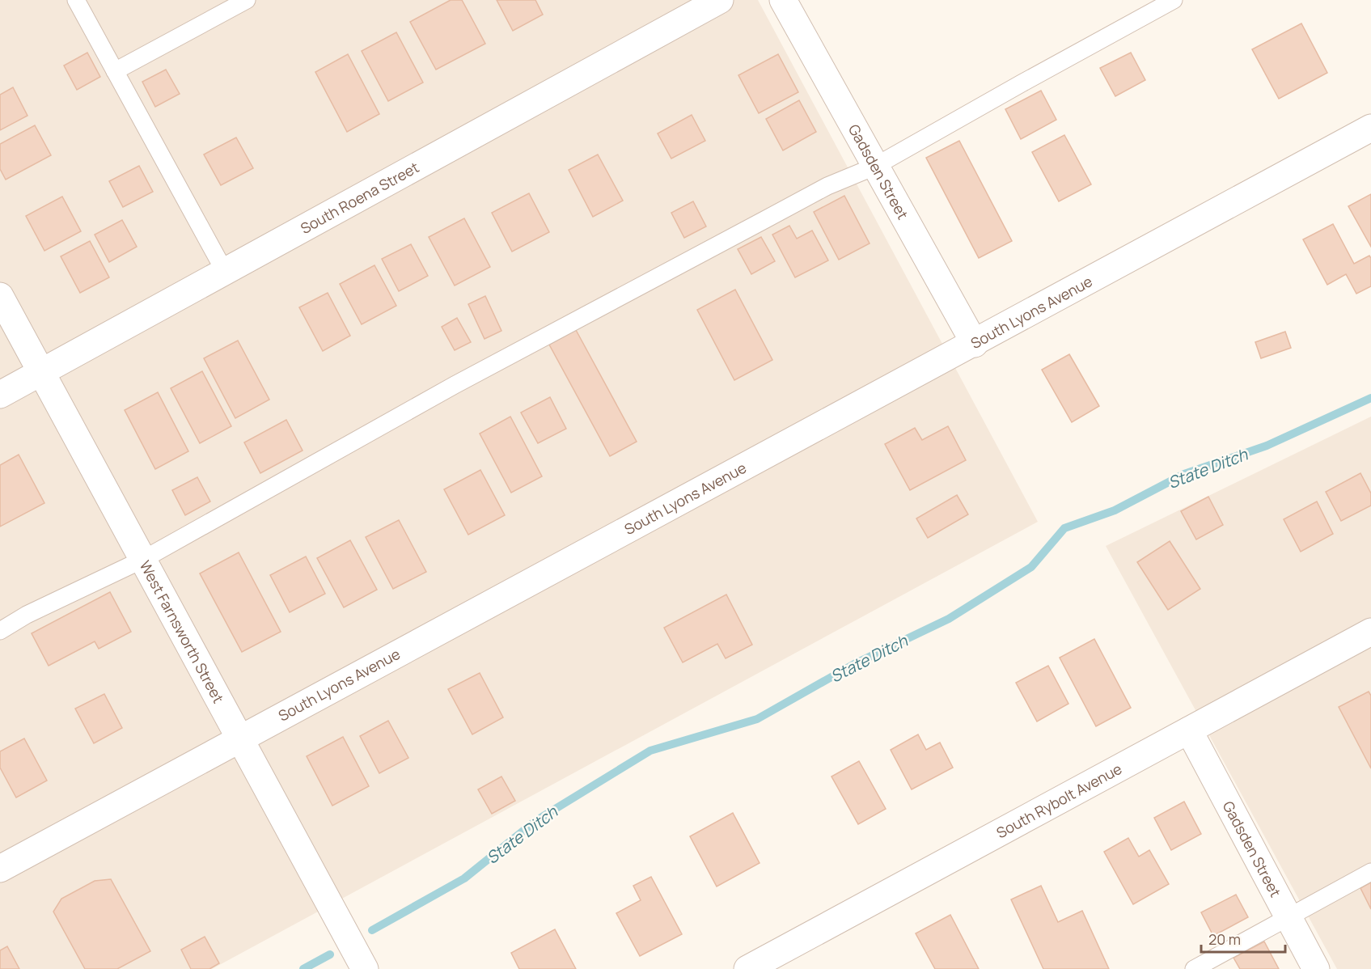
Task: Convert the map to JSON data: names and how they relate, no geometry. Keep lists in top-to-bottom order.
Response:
{
  "streets": {
    "street": [
      "Gadsden Street",
      "South Roena Street",
      "South Lyons Avenue",
      "West Farnsworth Street",
      "South Rybolt Avenue"
    ]
  },
  "crossings": [
    ["Gadsden Street", "South Lyons Avenue"],
    ["Gadsden Street", "South Rybolt Avenue"],
    ["South Roena Street", "West Farnsworth Street"],
    ["South Lyons Avenue", "West Farnsworth Street"]
  ],
  "water": ["State Ditch"],
  "scale_bar": "20 m"
}
